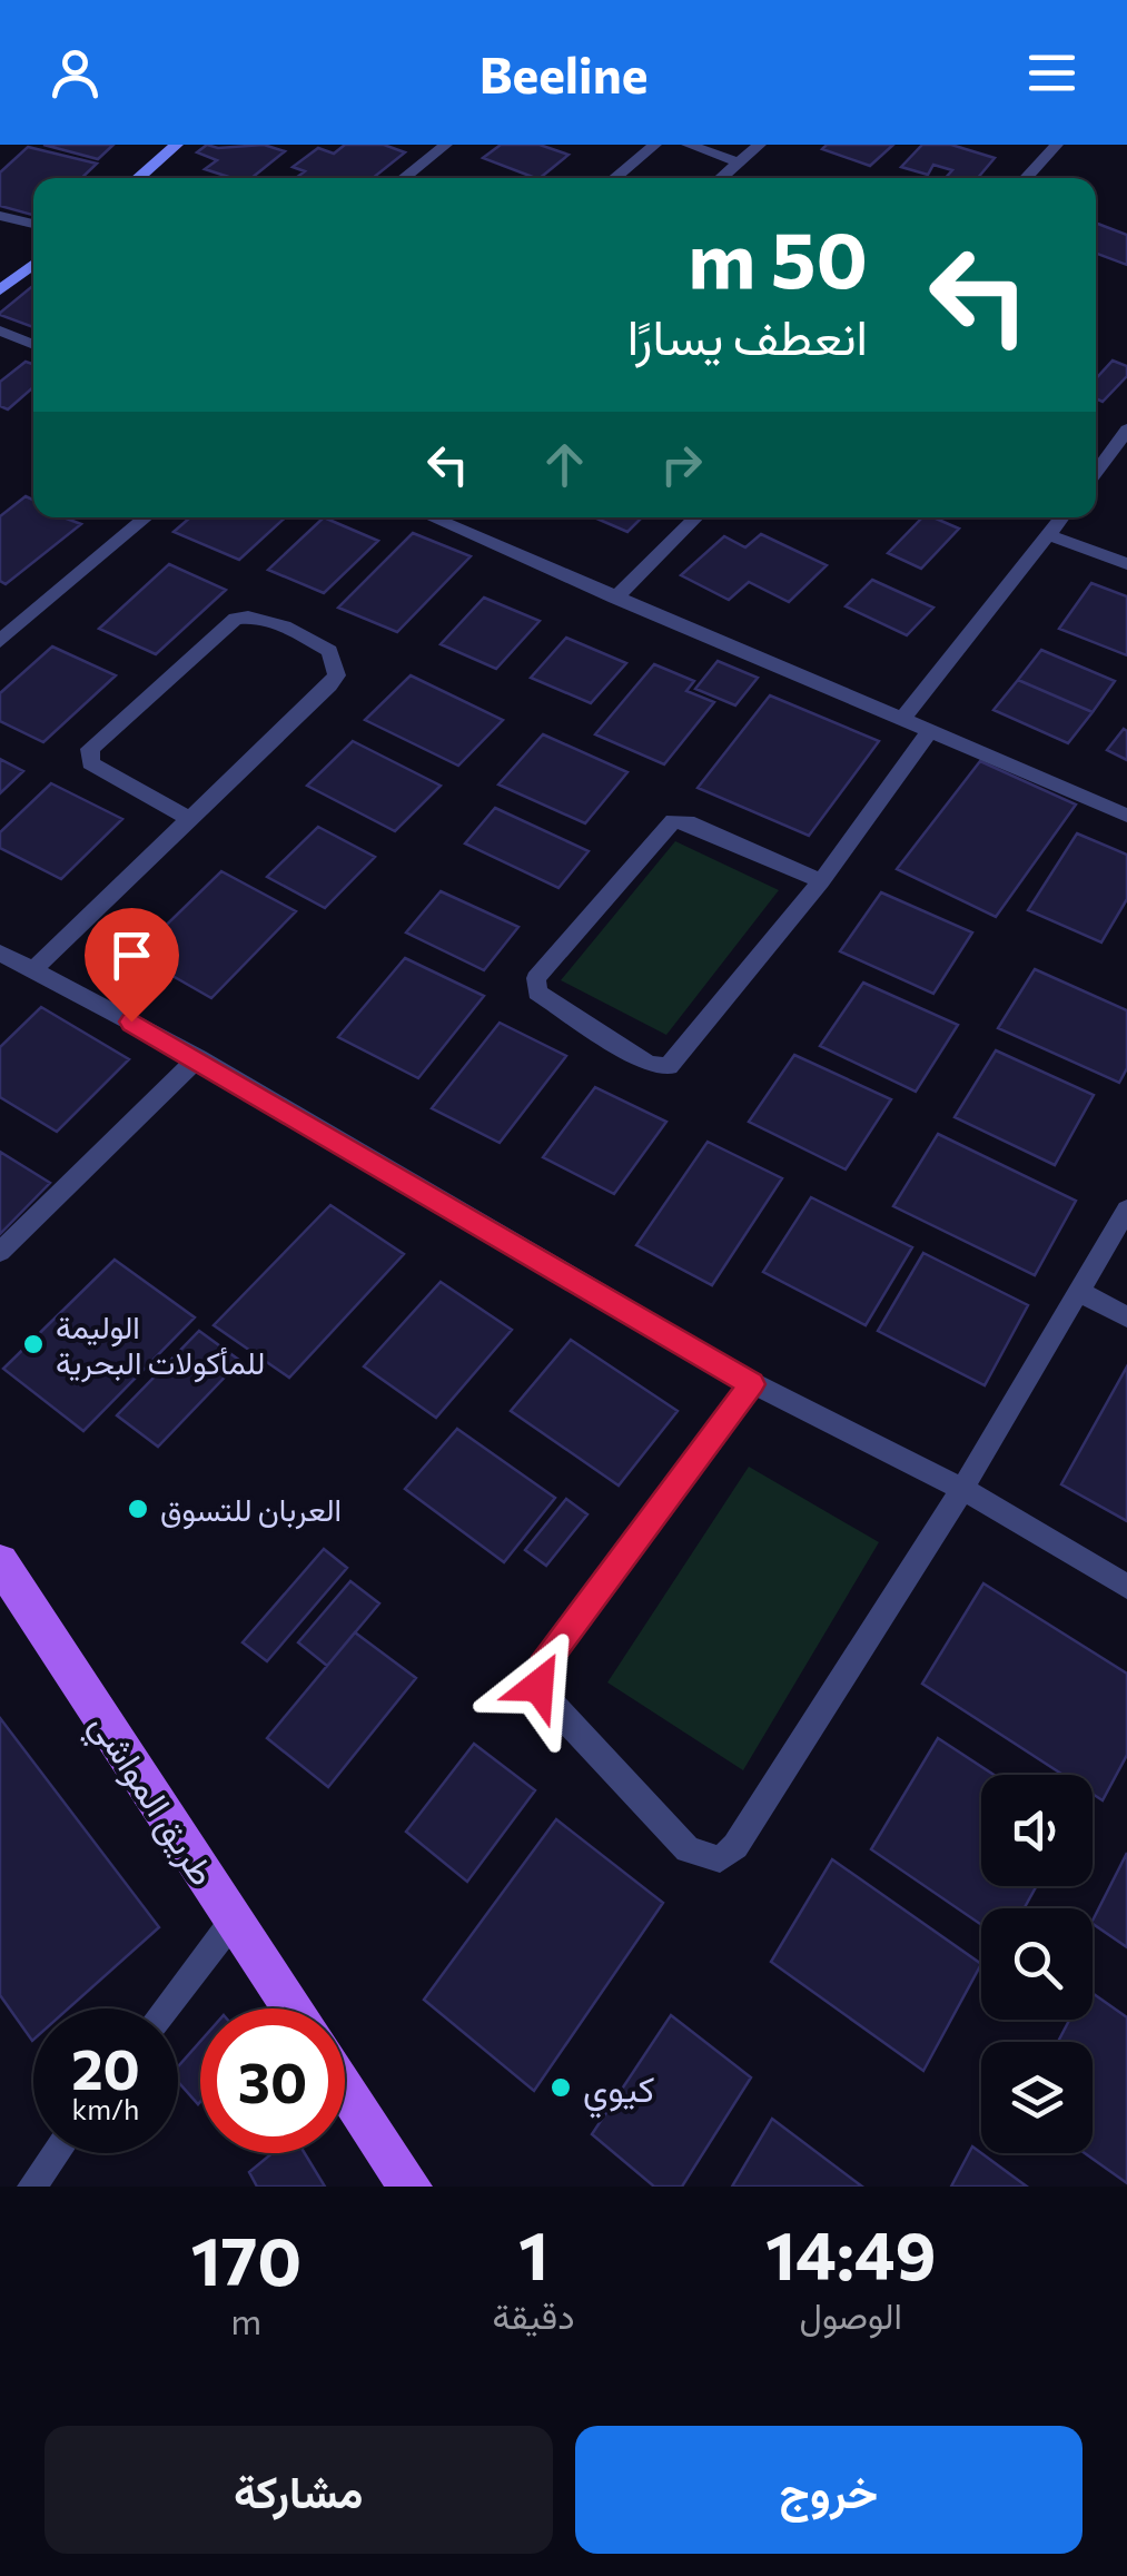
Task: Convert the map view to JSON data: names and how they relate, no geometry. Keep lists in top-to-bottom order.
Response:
{
  "streets": {
    "main road": ["طريق المواشي"]
  },
  "places": ["الوليمة للمأكولات البحرية", "العربان للتسوق", "كيوي"],
  "page": {
    "header": "Beeline",
    "turn": ["50 m", "انعطف يسارًا"],
    "speed": "20 km/h",
    "limit": "30",
    "eta": [
      "14:49",
      "الوصول",
      "1",
      "دقيقة",
      "170",
      "m"
    ],
    "buttons": ["خروج", "مشاركة"]
  }
}
